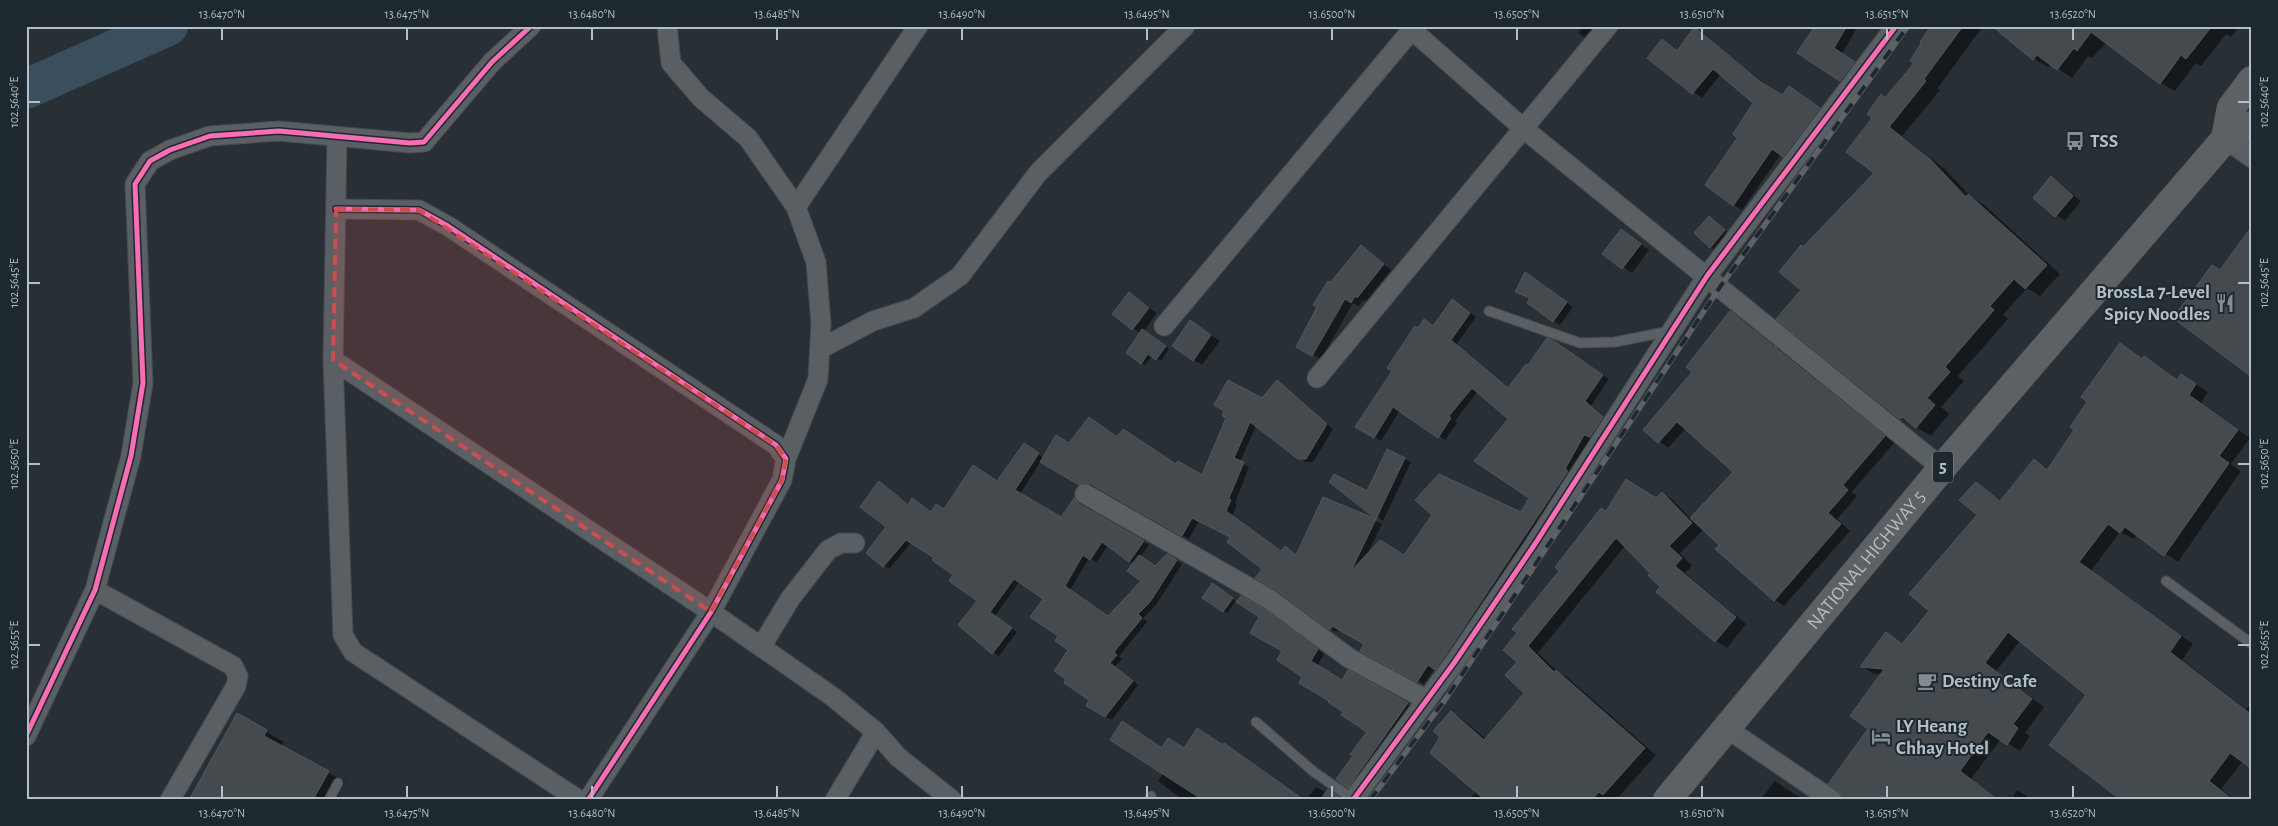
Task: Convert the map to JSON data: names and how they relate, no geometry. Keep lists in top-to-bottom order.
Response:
{
  "streets": {
    "highway": ["5", "NATIONAL HIGHWAY 5"]
  },
  "places": {
    "bus stop": ["TSS"],
    "restaurant": ["BrossLa 7-Level Spicy Noodles"],
    "cafe": ["Destiny Cafe"],
    "hotel": ["LY Heang Chhay Hotel"]
  },
  "coordinates": [
    "13.6470°N",
    "13.6475°N",
    "13.6480°N",
    "13.6485°N",
    "13.6490°N",
    "13.6495°N",
    "13.6500°N",
    "13.6505°N",
    "13.6510°N",
    "13.6515°N",
    "13.6520°N",
    "102.5640°E",
    "102.5645°E",
    "102.5650°E",
    "102.5655°E"
  ]
}
